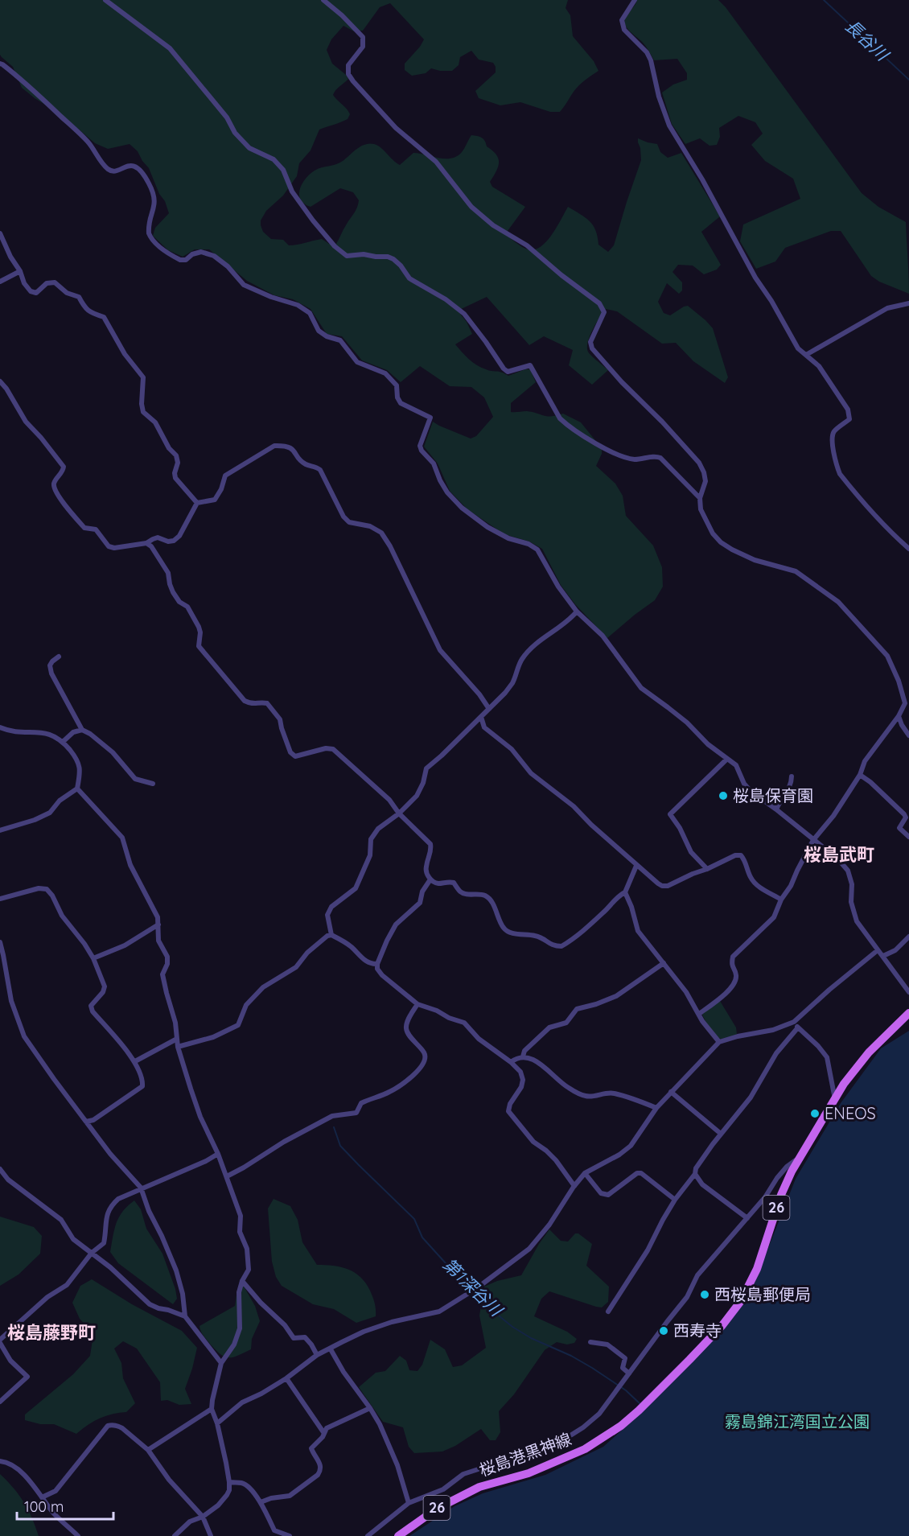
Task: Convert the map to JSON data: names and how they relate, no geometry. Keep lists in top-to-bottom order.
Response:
{
  "streets": {
    "main road": ["26", "桜島港黒神線"]
  },
  "districts": ["桜島武町", "桜島藤野町"],
  "water": ["長谷川", "第1深谷川"],
  "parks": ["霧島錦江湾国立公園"],
  "places": [
    "桜島保育園",
    "ENEOS",
    "西桜島郵便局",
    "西寿寺"
  ],
  "scale_bar": "100 m"
}
